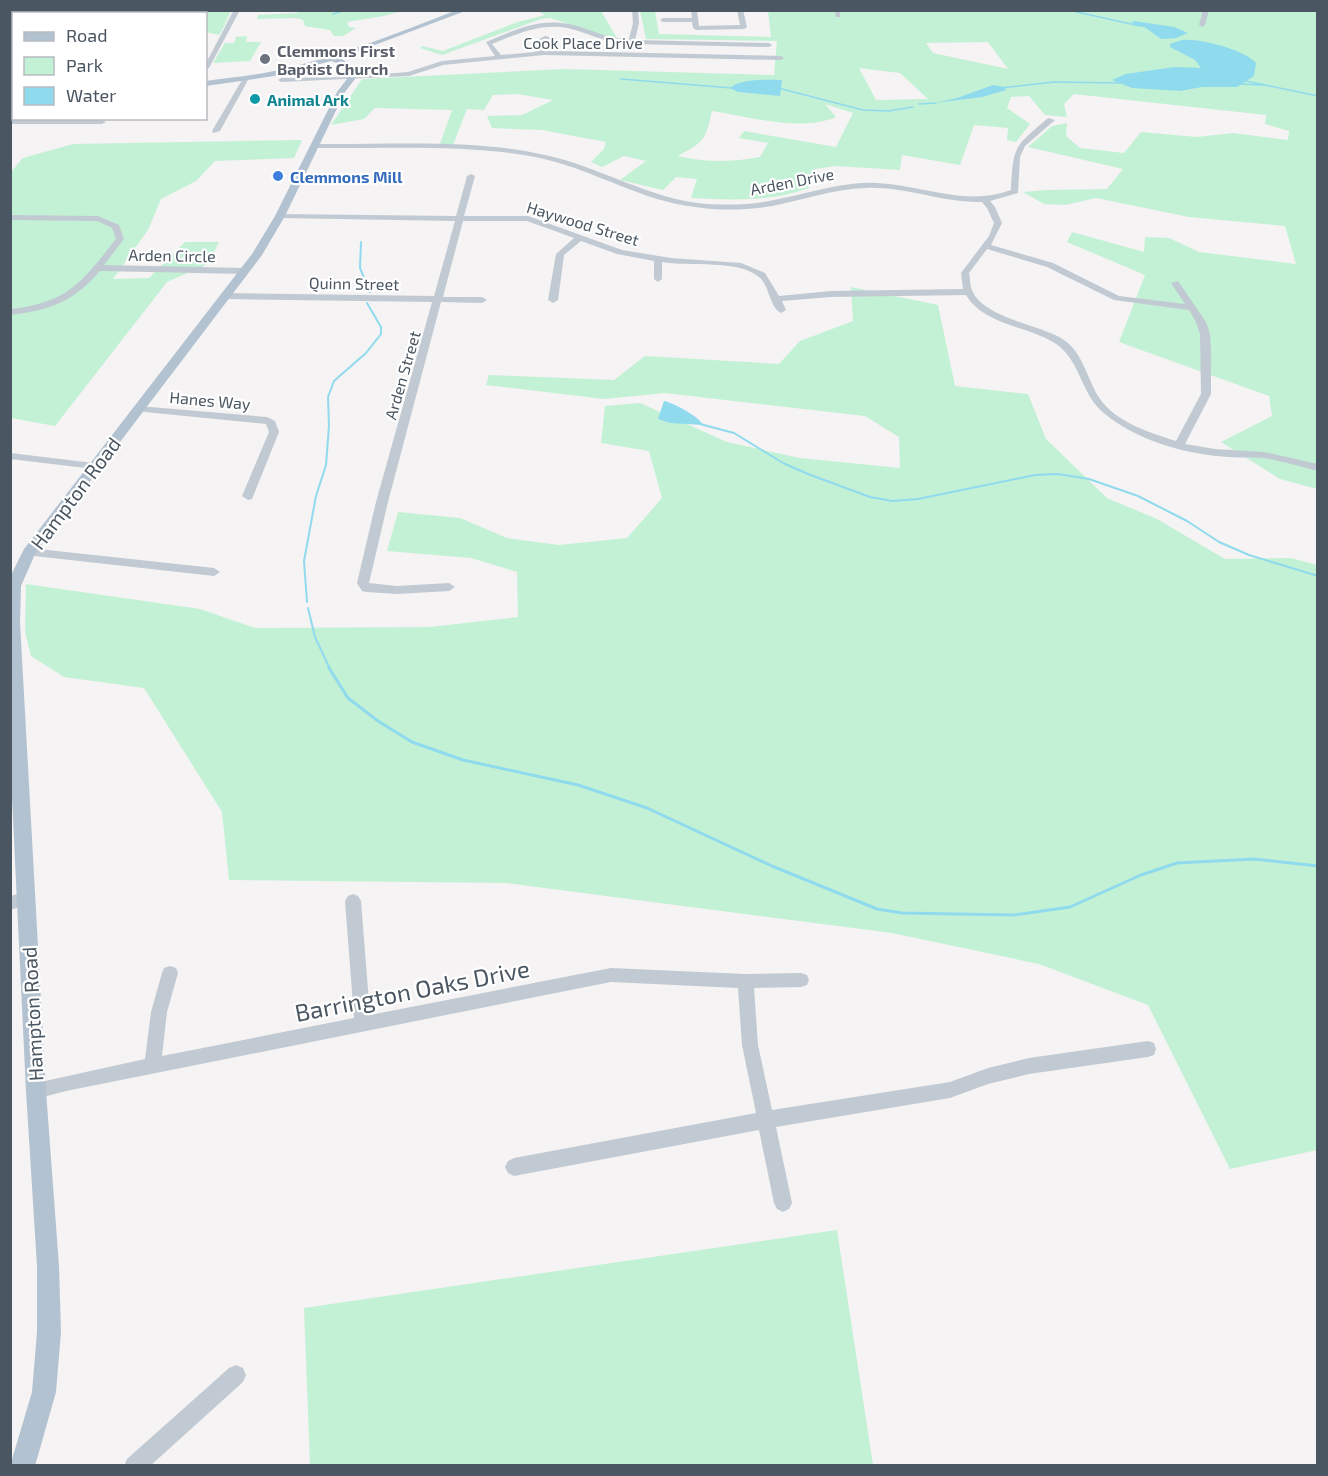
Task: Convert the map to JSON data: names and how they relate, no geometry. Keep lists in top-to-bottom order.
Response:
{
  "streets": {
    "main road": ["Hampton Road"],
    "street": [
      "Cook Place Drive",
      "Arden Drive",
      "Haywood Street",
      "Arden Circle",
      "Quinn Street",
      "Arden Street",
      "Hanes Way",
      "Barrington Oaks Drive"
    ]
  },
  "crossings": [
    ["Cook Place Drive", "Hampton Road"],
    ["Arden Drive", "Hampton Road"],
    ["Haywood Street", "Arden Street"],
    ["Haywood Street", "Hampton Road"],
    ["Arden Circle", "Hampton Road"],
    ["Quinn Street", "Arden Street"],
    ["Quinn Street", "Hampton Road"],
    ["Hanes Way", "Hampton Road"],
    ["Hampton Road", "Barrington Oaks Drive"]
  ],
  "places": ["Clemmons First Baptist Church", "Animal Ark", "Clemmons Mill"],
  "legend": ["Road", "Park", "Water"]
}
